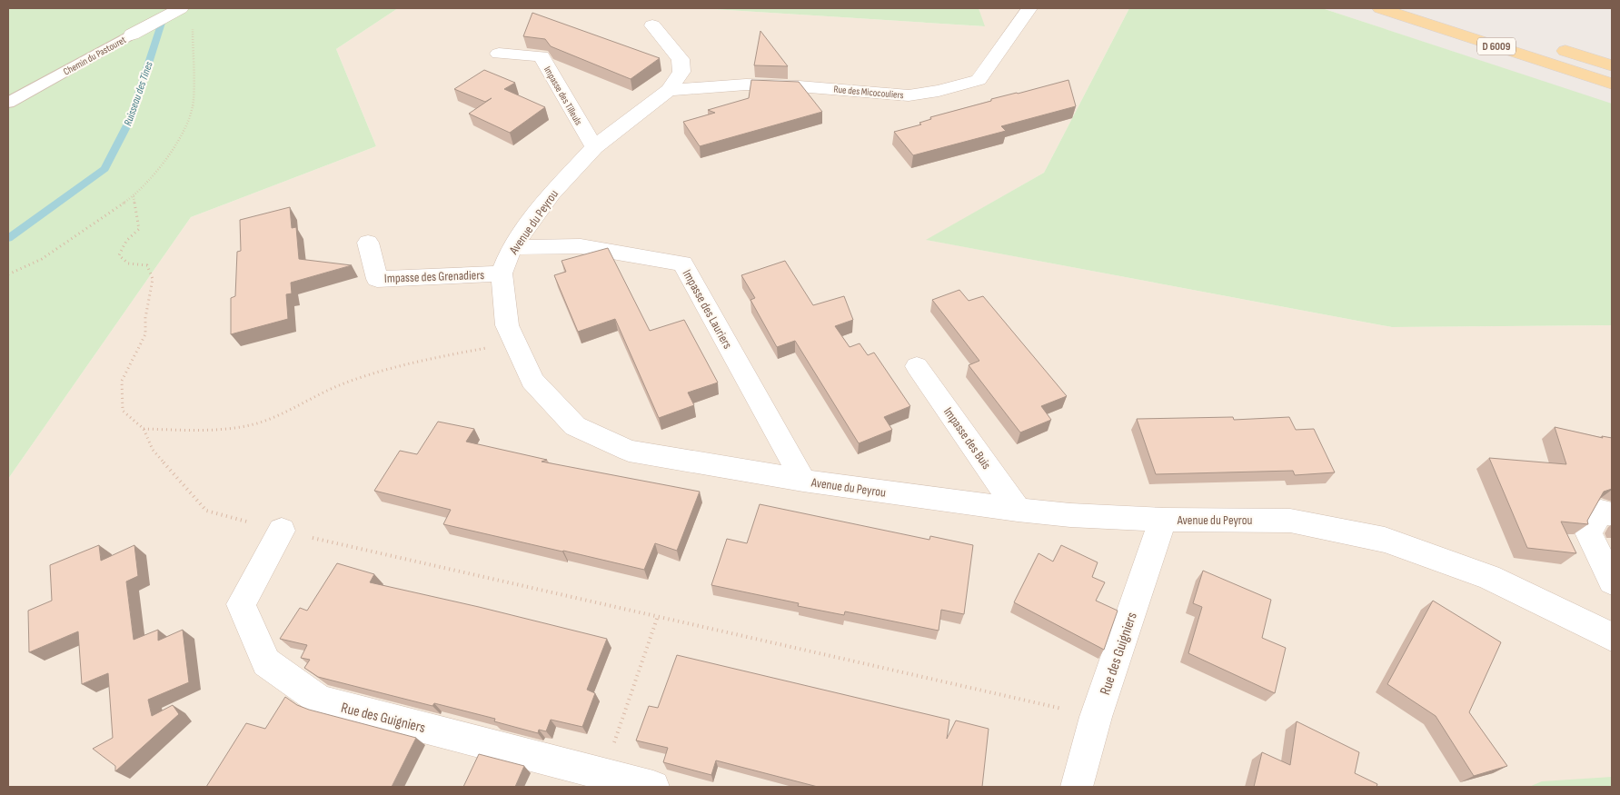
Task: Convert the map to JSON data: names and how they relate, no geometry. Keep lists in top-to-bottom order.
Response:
{
  "streets": {
    "main road": ["D 6009"],
    "street": [
      "Chemin du Pastouret",
      "Rue des Micocouliers",
      "Impasse des Tilleuls",
      "Avenue du Peyrou",
      "Impasse des Grenadiers",
      "Impasse des Lauriers",
      "Impasse des Buis",
      "Rue des Guigniers"
    ]
  },
  "crossings": [
    ["Rue des Micocouliers", "Avenue du Peyrou"],
    ["Impasse des Tilleuls", "Avenue du Peyrou"],
    ["Avenue du Peyrou", "Impasse des Grenadiers"],
    ["Avenue du Peyrou", "Impasse des Lauriers"],
    ["Avenue du Peyrou", "Impasse des Buis"],
    ["Avenue du Peyrou", "Rue des Guigniers"]
  ],
  "water": ["Ruisseau des Tines"]
}
